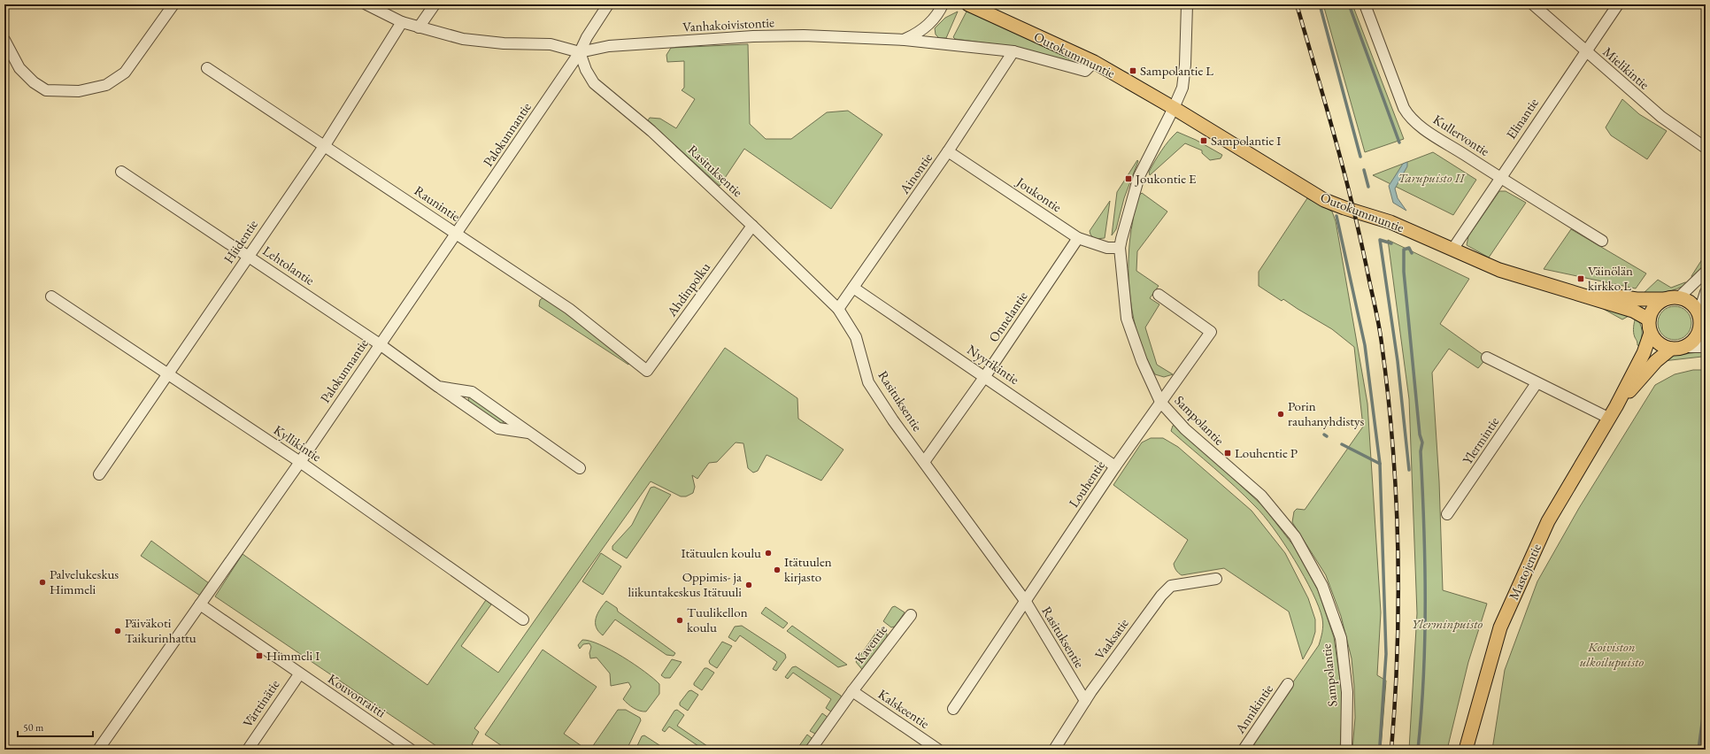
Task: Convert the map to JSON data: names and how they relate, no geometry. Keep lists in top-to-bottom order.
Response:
{
  "streets": {
    "main road": ["Outokummuntie", "Mastojentie"],
    "street": [
      "Vanhakoivistontie",
      "Mielikintie",
      "Elinantie",
      "Palokunnantie",
      "Kullervontie",
      "Rasituksentie",
      "Ainontie",
      "Joukontie",
      "Raunintie",
      "Hiidentie",
      "Lehtolantie",
      "Ahdinpolku",
      "Onnelantie",
      "Nyyrikintie",
      "Sampolantie",
      "Ylermintie",
      "Kyllikintie",
      "Louhentie",
      "Vaaksatie",
      "Kaventie",
      "Kouvonraitti",
      "Värttinätie",
      "Kalskeentie",
      "Annikintie"
    ]
  },
  "crossings": [
    ["Vanhakoivistontie", "Outokummuntie"],
    ["Vanhakoivistontie", "Palokunnantie"],
    ["Vanhakoivistontie", "Rasituksentie"],
    ["Vanhakoivistontie", "Ainontie"],
    ["Vanhakoivistontie", "Hiidentie"],
    ["Outokummuntie", "Elinantie"],
    ["Outokummuntie", "Sampolantie"],
    ["Outokummuntie", "Mastojentie"],
    ["Mielikintie", "Elinantie"],
    ["Elinantie", "Kullervontie"],
    ["Palokunnantie", "Rasituksentie"],
    ["Palokunnantie", "Raunintie"],
    ["Palokunnantie", "Lehtolantie"],
    ["Palokunnantie", "Kyllikintie"],
    ["Palokunnantie", "Kouvonraitti"],
    ["Rasituksentie", "Ainontie"],
    ["Rasituksentie", "Ahdinpolku"],
    ["Rasituksentie", "Onnelantie"],
    ["Rasituksentie", "Louhentie"],
    ["Rasituksentie", "Vaaksatie"],
    ["Ainontie", "Joukontie"],
    ["Ainontie", "Nyyrikintie"],
    ["Joukontie", "Onnelantie"],
    ["Joukontie", "Sampolantie"],
    ["Raunintie", "Hiidentie"],
    ["Raunintie", "Ahdinpolku"],
    ["Hiidentie", "Lehtolantie"],
    ["Hiidentie", "Kyllikintie"],
    ["Onnelantie", "Nyyrikintie"],
    ["Nyyrikintie", "Louhentie"],
    ["Sampolantie", "Louhentie"],
    ["Kaventie", "Kalskeentie"],
    ["Kouvonraitti", "Värttinätie"]
  ],
  "parks": ["Tarupuisto II", "Ylerminpuisto", "Koiviston ulkoilupuisto"],
  "places": {
    "transit": [
      "Sampolantie L",
      "Sampolantie I",
      "Joukontie E",
      "Väinölän kirkko L",
      "Louhentie P",
      "Himmeli I"
    ],
    "other": [
      "Porin rauhanyhdistys",
      "Itätuulen koulu",
      "Itätuulen kirjasto",
      "Palvelukeskus Himmeli",
      "Oppimis- ja liikuntakeskus Itätuuli",
      "Tuulikellon koulu",
      "Päiväkoti Taikurinhattu"
    ]
  },
  "scale_bar": "50 m"
}
